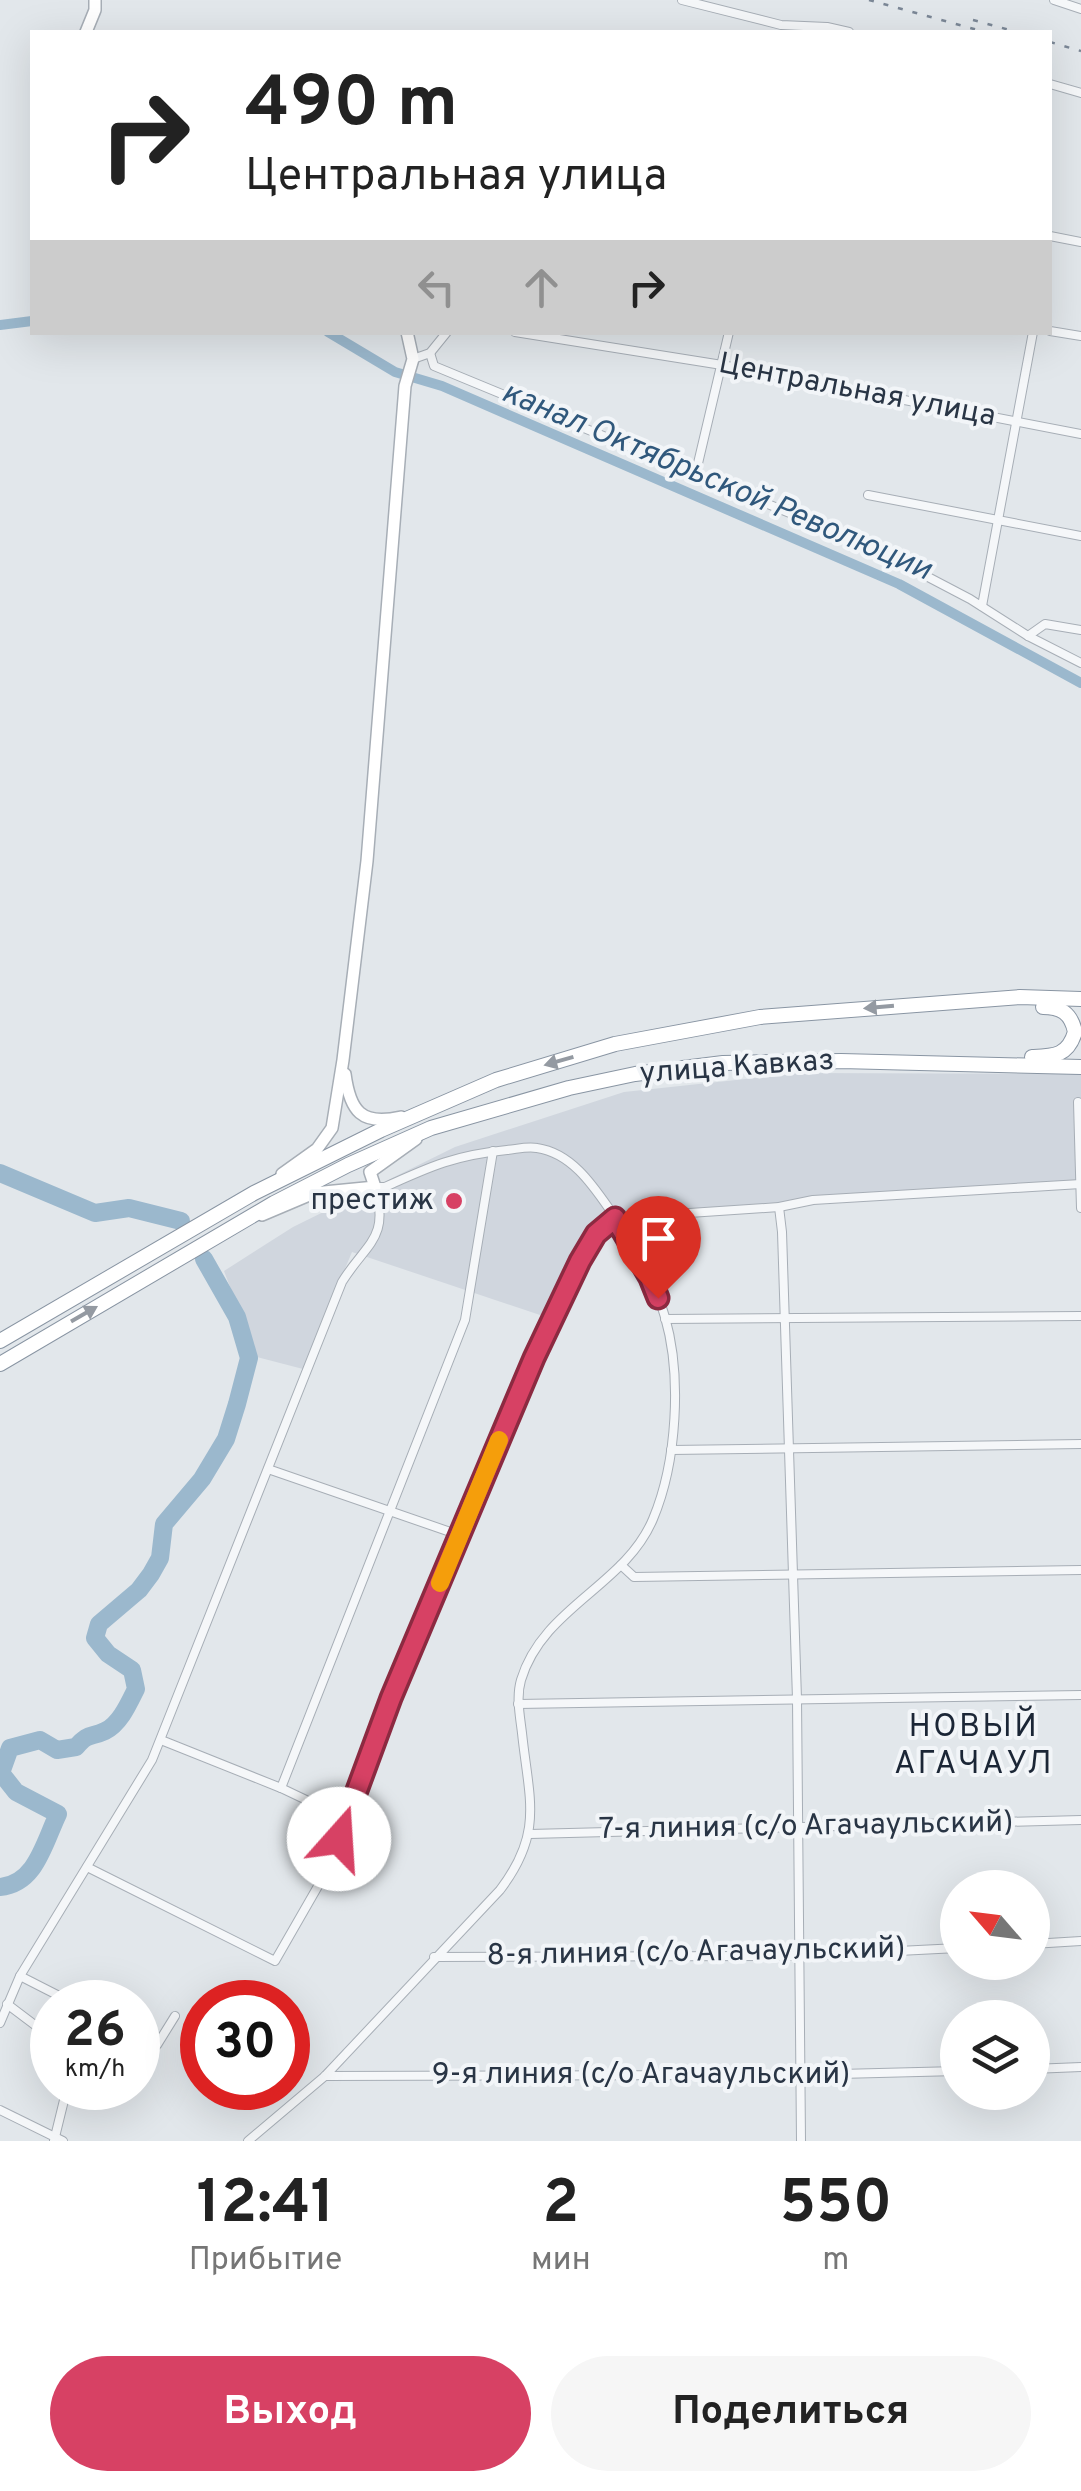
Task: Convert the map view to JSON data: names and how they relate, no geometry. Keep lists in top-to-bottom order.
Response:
{
  "streets": {
    "highway": ["улица Кавказ"],
    "street": [
      "Центральная улица",
      "7-я линия (с/о Агачаульский)",
      "8-я линия (с/о Агачаульский)",
      "9-я линия (с/о Агачаульский)"
    ]
  },
  "districts": ["НОВЫЙ АГАЧАУЛ"],
  "water": ["канал Октябрьской Революции"],
  "places": ["престиж"],
  "north": "top left",
  "page": {
    "turn": ["490 m", "Центральная улица"],
    "speed": "26 km/h",
    "limit": "30",
    "eta": [
      "12:41",
      "Прибытие",
      "2",
      "мин",
      "550",
      "m"
    ],
    "buttons": ["Выход", "Поделиться"]
  }
}
